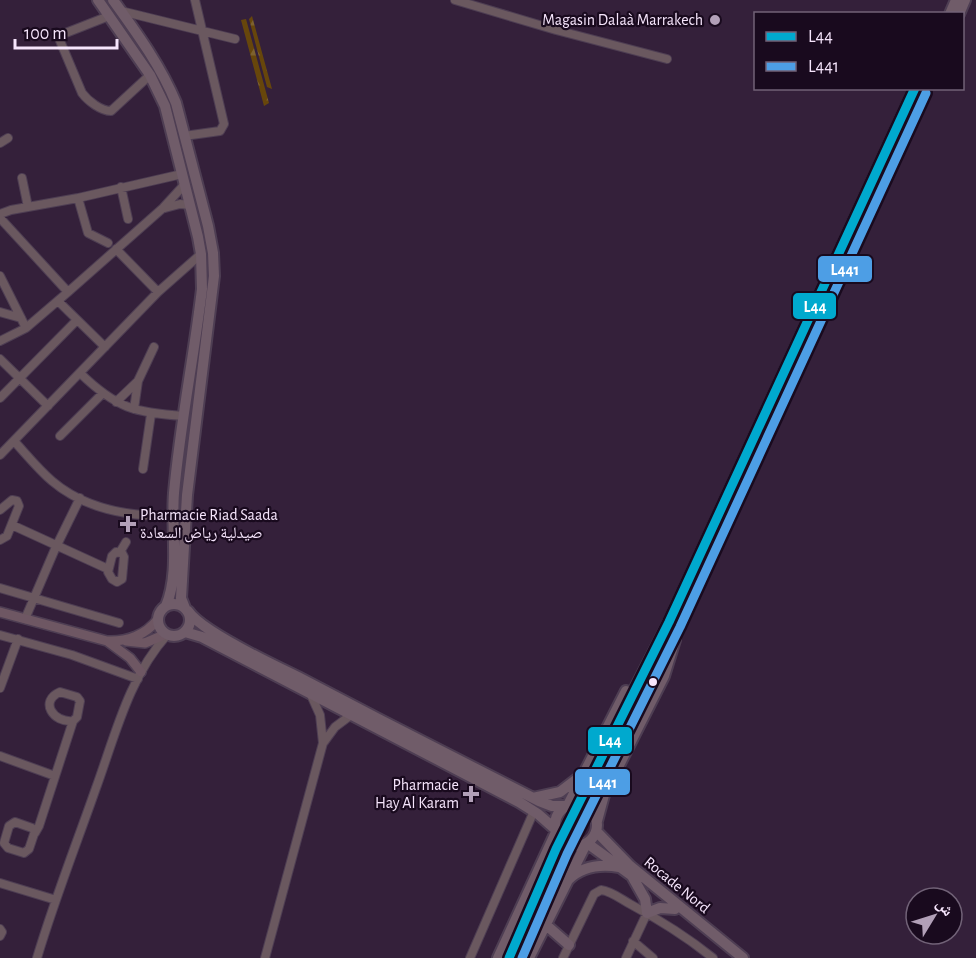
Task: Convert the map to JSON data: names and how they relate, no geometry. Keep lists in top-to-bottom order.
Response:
{
  "streets": {
    "highway": ["Rocade Nord"]
  },
  "places": {
    "other": ["Magasin Dalaà Marrakech"],
    "health": ["Pharmacie Riad Saada صيدلية رياض السعادة", "Pharmacie Hay Al Karam"]
  },
  "lines": ["transit line L44", "transit line L441"],
  "legend": ["L44", "L441"],
  "scale_bar": "100 m",
  "north": "top right"
}
